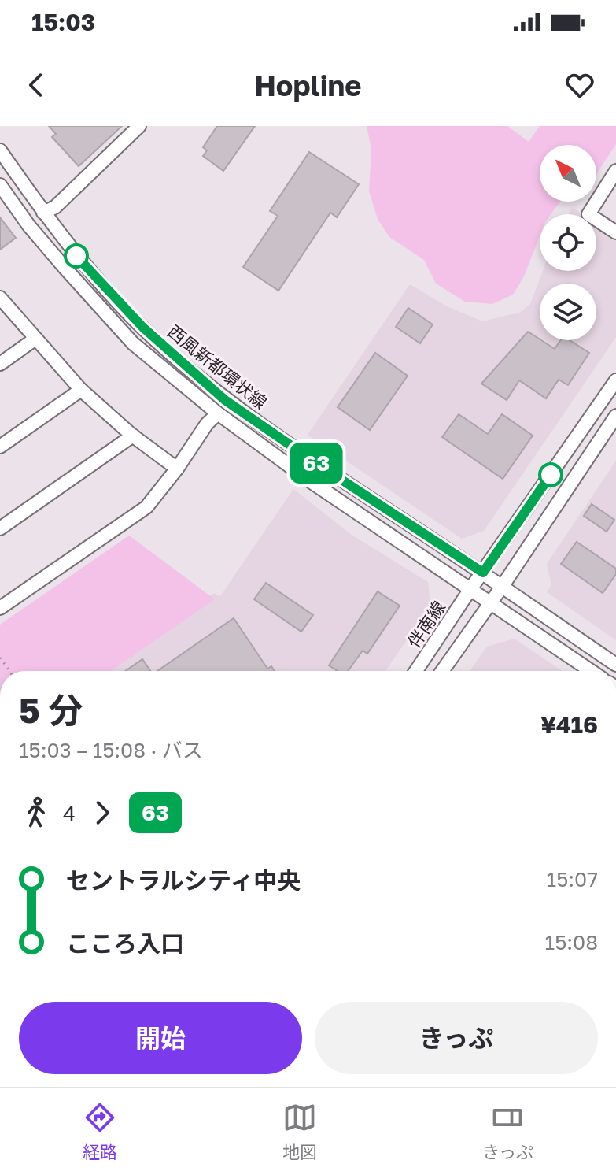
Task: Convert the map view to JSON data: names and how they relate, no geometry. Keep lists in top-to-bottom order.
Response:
{
  "streets": {
    "street": ["西風新都環状線", "伴南線"]
  },
  "crossings": [
    ["西風新都環状線", "伴南線"]
  ],
  "lines": ["bus line 63"],
  "north": "top left",
  "page": {
    "status": "15:03",
    "header": "Hopline",
    "on_map": "63",
    "heading": ["5 分", "15:03 – 15:08 · バス", "¥416"],
    "legs": ["4", "63"],
    "list": [
      {
        "name": "セントラルシティ中央",
        "value": "15:07"
      },
      {
        "name": "こころ入口",
        "value": "15:08"
      }
    ],
    "buttons": ["開始", "きっぷ"],
    "tabs": ["経路", "地図", "きっぷ"]
  }
}
